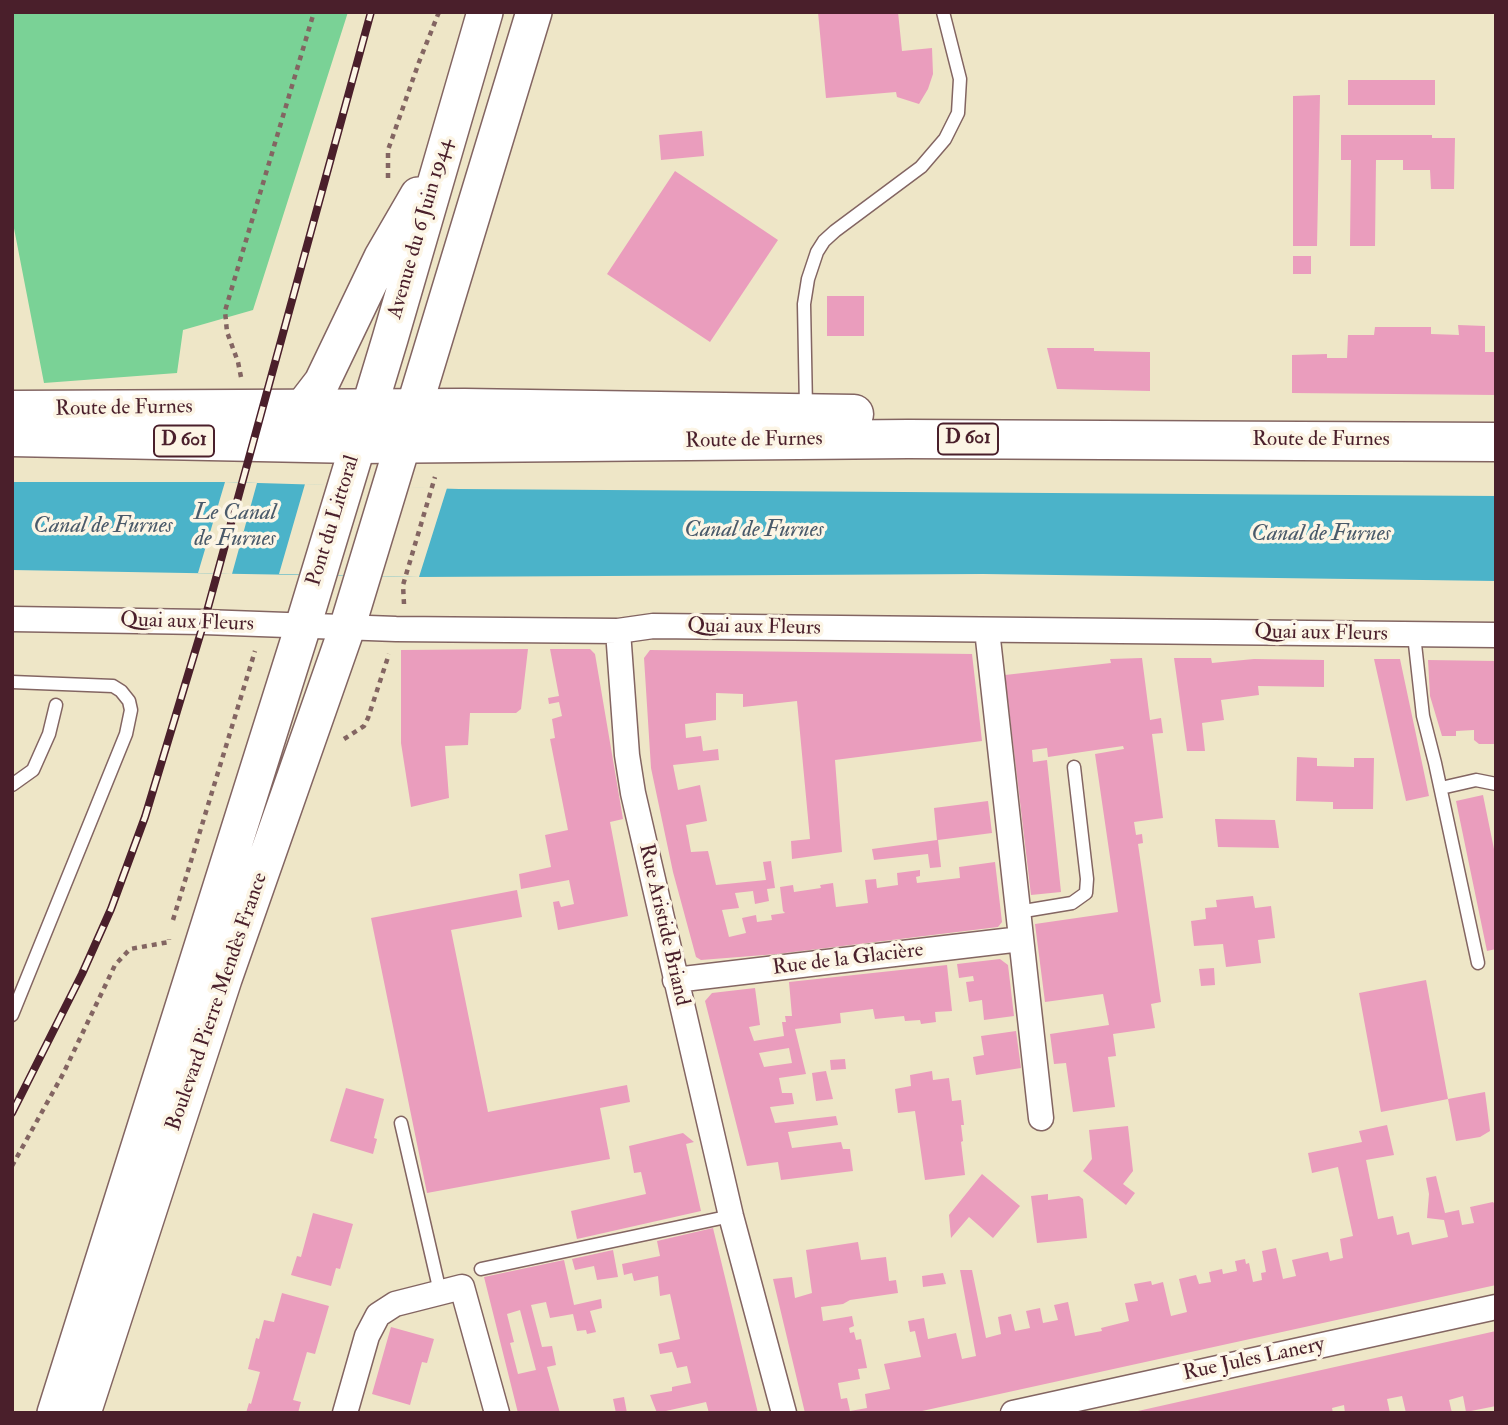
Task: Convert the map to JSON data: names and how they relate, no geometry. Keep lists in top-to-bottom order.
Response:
{
  "streets": {
    "main road": [
      "Avenue du 6 Juin 1944",
      "Route de Furnes",
      "D 601",
      "Pont du Littoral",
      "Boulevard Pierre Mendès France"
    ],
    "street": [
      "Quai aux Fleurs",
      "Rue Aristide Briand",
      "Rue de la Glacière",
      "Rue Jules Lanery"
    ]
  },
  "crossings": [
    ["Avenue du 6 Juin 1944", "Route de Furnes"],
    ["Avenue du 6 Juin 1944", "Pont du Littoral"],
    ["Route de Furnes", "Pont du Littoral"],
    ["Pont du Littoral", "Quai aux Fleurs"],
    ["Pont du Littoral", "Boulevard Pierre Mendès France"],
    ["Quai aux Fleurs", "Rue Aristide Briand"],
    ["Quai aux Fleurs", "Boulevard Pierre Mendès France"],
    ["Rue Aristide Briand", "Rue de la Glacière"]
  ],
  "water": ["Le Canal de Furnes", "Canal de Furnes"]
}
